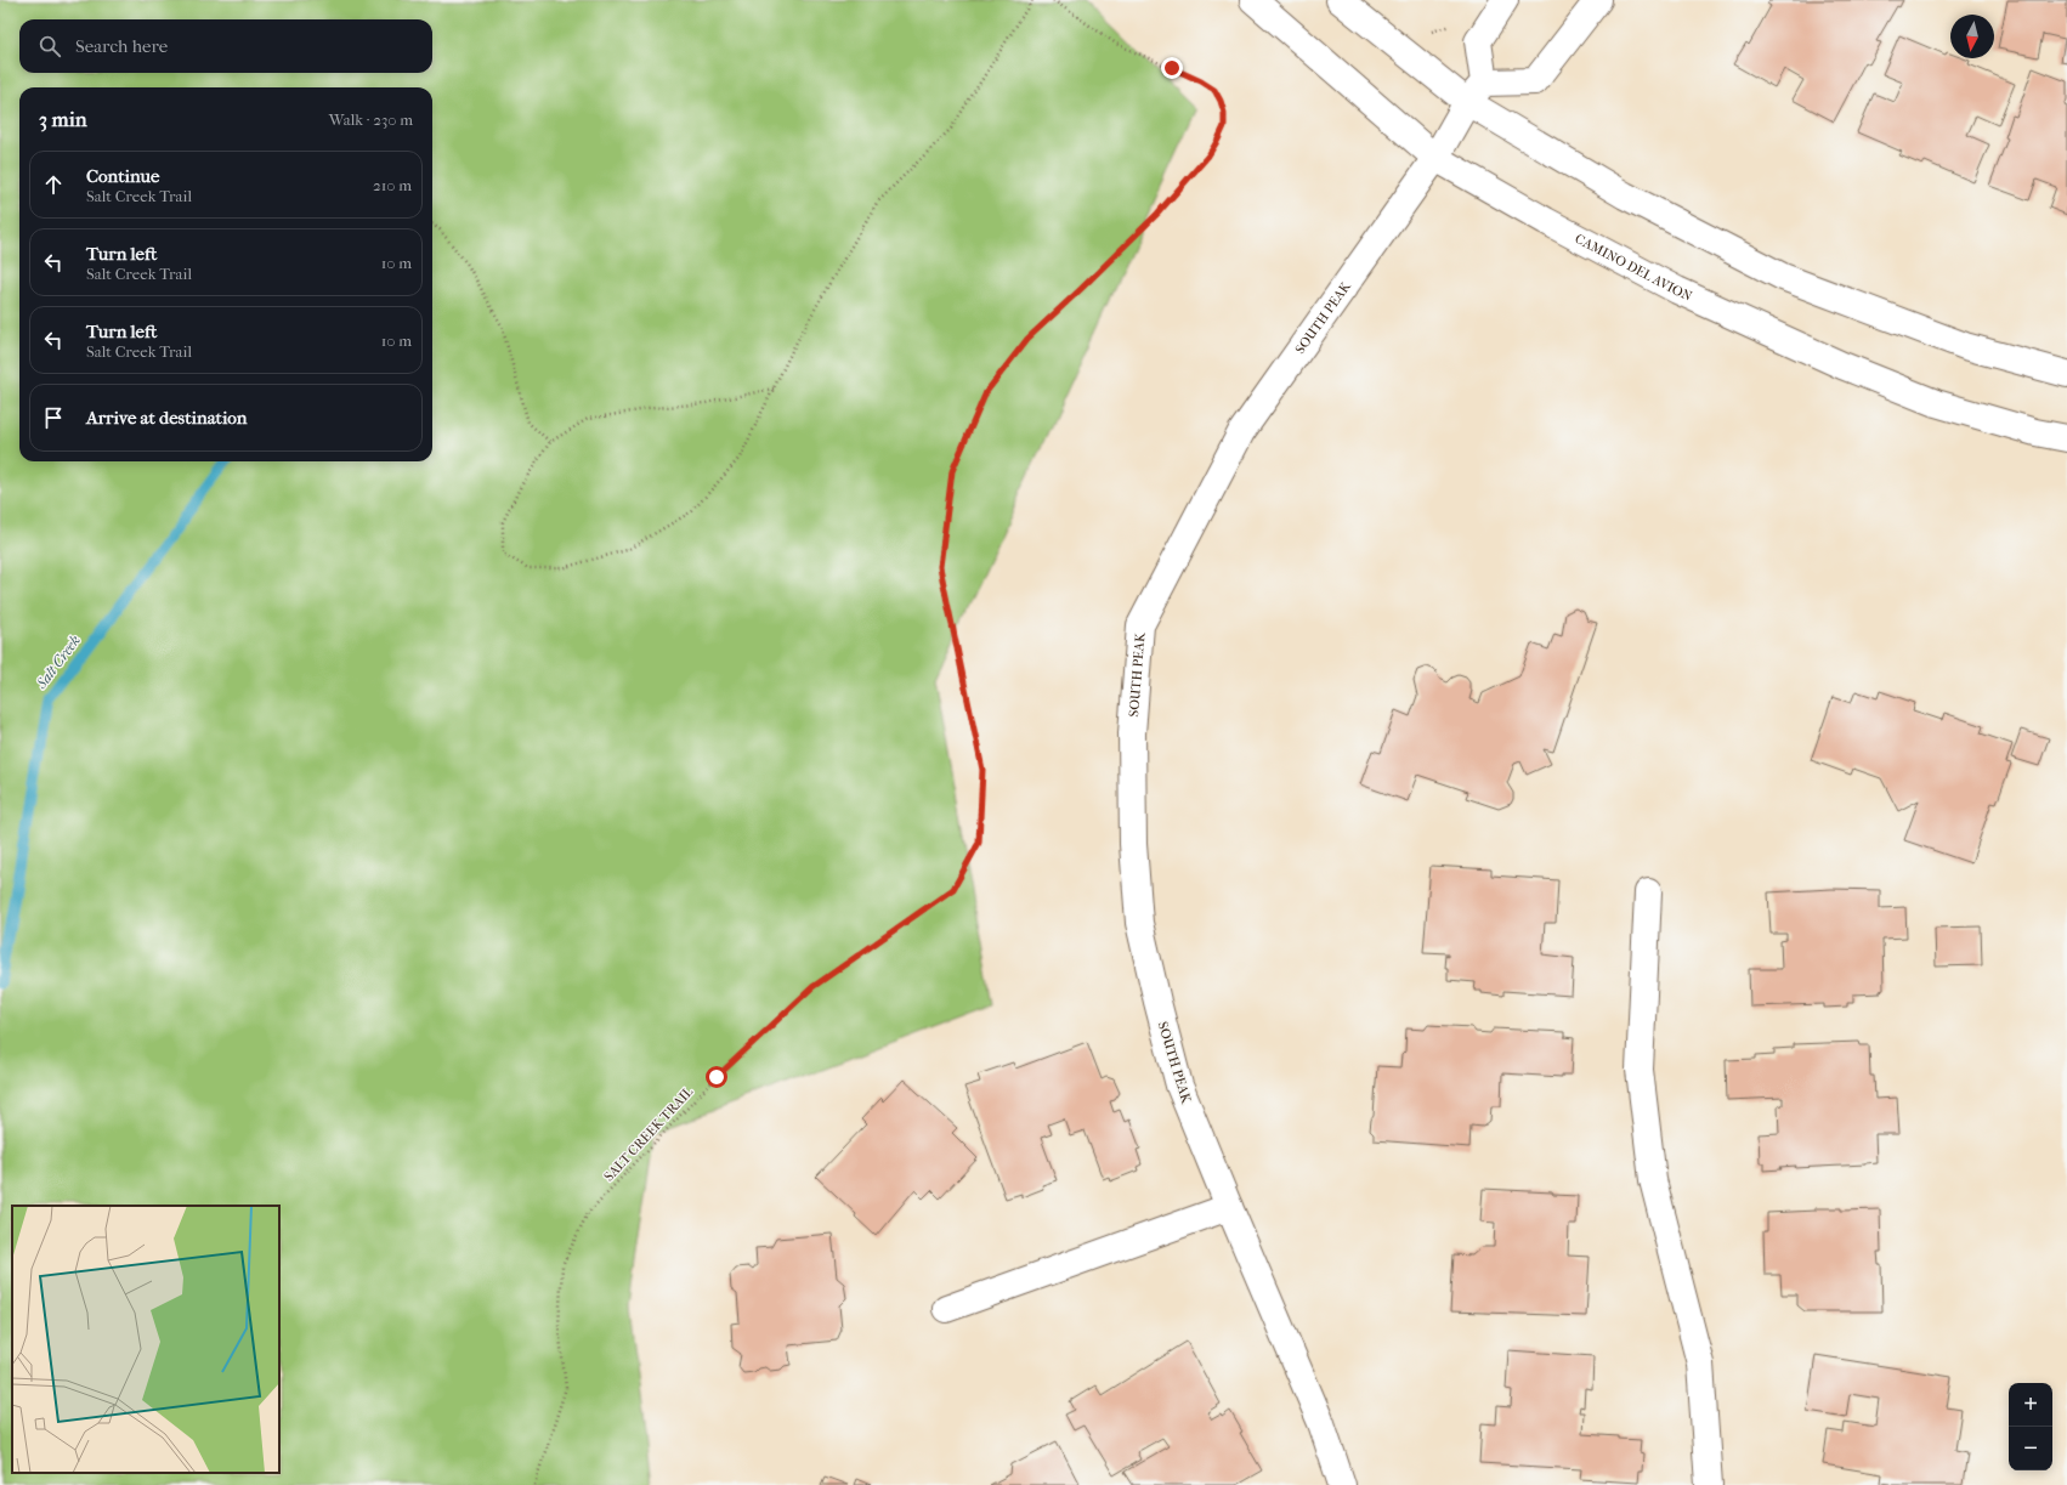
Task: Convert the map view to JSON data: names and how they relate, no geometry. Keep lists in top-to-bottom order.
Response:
{
  "streets": {
    "street": ["CAMINO DEL AVION", "SOUTH PEAK"],
    "path": ["SALT CREEK TRAIL"]
  },
  "crossings": [
    ["CAMINO DEL AVION", "SOUTH PEAK"]
  ],
  "water": ["Salt Creek"],
  "north": "bottom",
  "page": {
    "search": "Search here",
    "heading": ["3 min", "Walk · 230 m"],
    "list": [
      ["Continue", "Salt Creek Trail", "210 m"],
      ["Turn left", "Salt Creek Trail", "10 m"],
      ["Turn left", "Salt Creek Trail", "10 m"],
      "Arrive at destination"
    ],
    "map_buttons": ["+", "−"]
  }
}
